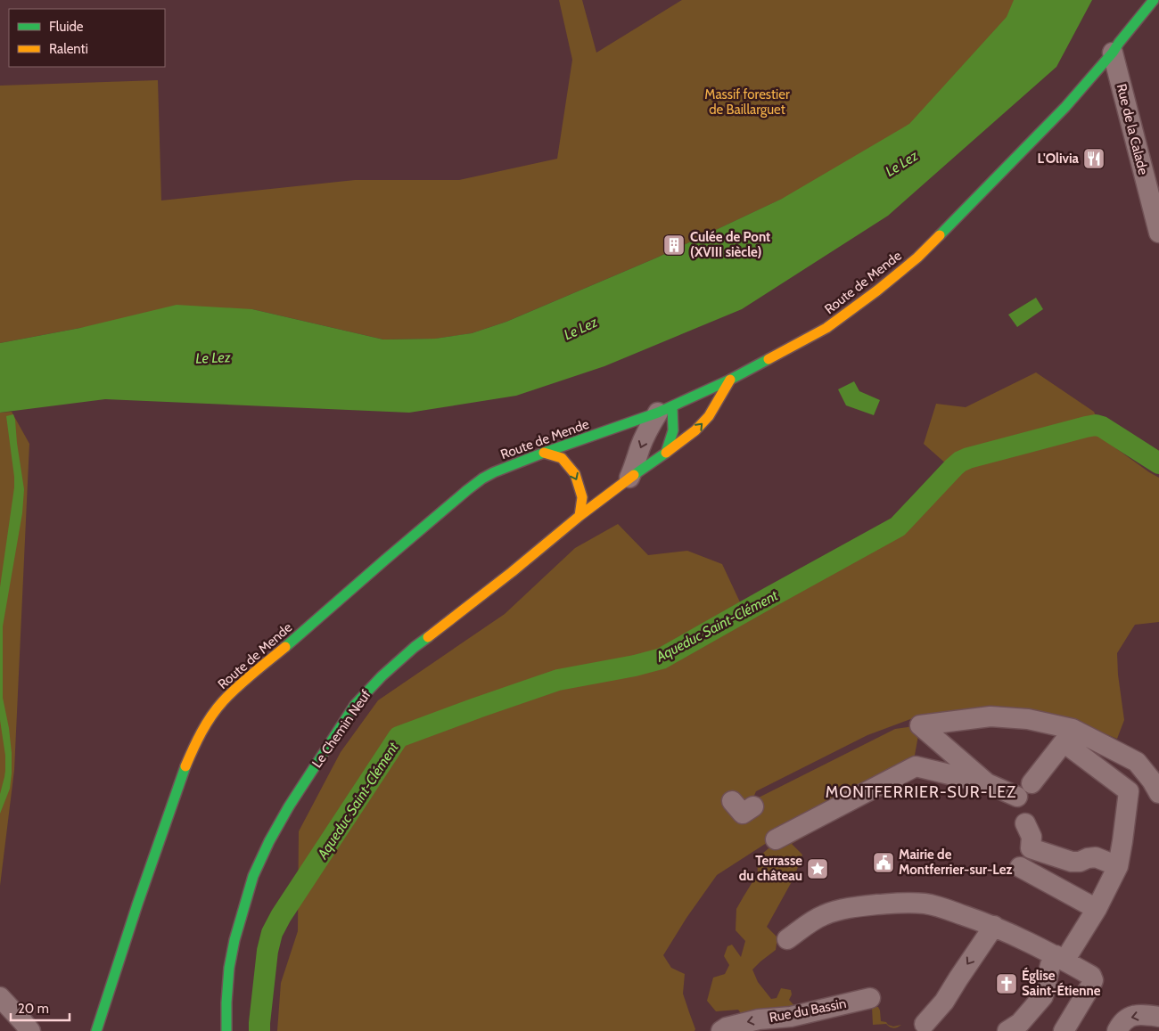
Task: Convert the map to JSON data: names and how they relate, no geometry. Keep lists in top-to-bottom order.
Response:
{
  "streets": {
    "street": [
      "Rue de la Calade",
      "Route de Mende",
      "Le Chemin Neuf",
      "Rue du Bassin"
    ]
  },
  "crossings": [
    ["Rue de la Calade", "Route de Mende"],
    ["Route de Mende", "Le Chemin Neuf"]
  ],
  "districts": ["MONTFERRIER-SUR-LEZ"],
  "water": ["Le Lez", "Aqueduc Saint-Clément"],
  "parks": ["Massif forestier de Baillarguet"],
  "places": {
    "restaurant": ["L'Olivia"],
    "building": ["Culée de Pont (XVIII siècle)"],
    "public building": ["Mairie de Montferrier-sur-Lez"],
    "place": ["Terrasse du château"],
    "church": ["Église Saint-Étienne"]
  },
  "legend": ["Fluide", "Ralenti"],
  "scale_bar": "20 m"
}
